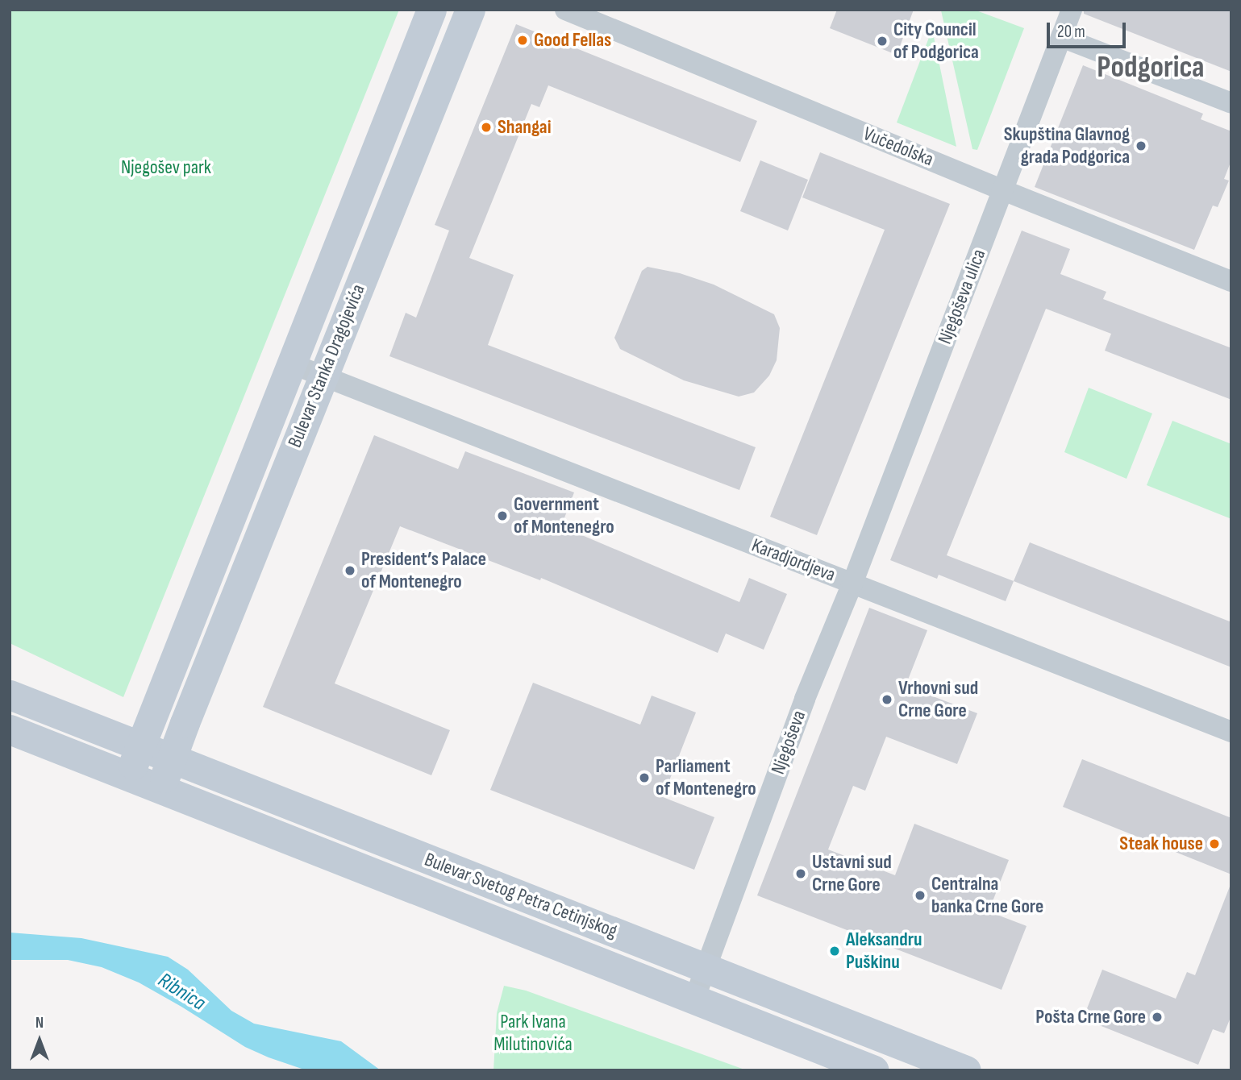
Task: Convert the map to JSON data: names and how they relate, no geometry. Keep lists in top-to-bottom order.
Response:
{
  "streets": {
    "main road": ["Bulevar Stanka Dragojevića", "Bulevar Svetog Petra Cetinjskog"],
    "street": [
      "Vučedolska",
      "Njegoševa ulica",
      "Karadjordjeva",
      "Njegoševa"
    ]
  },
  "crossings": [
    ["Vučedolska", "Njegoševa ulica"],
    ["Njegoševa ulica", "Karadjordjeva"],
    ["Njegoševa ulica", "Njegoševa"],
    ["Bulevar Stanka Dragojevića", "Karadjordjeva"],
    ["Bulevar Stanka Dragojevića", "Bulevar Svetog Petra Cetinjskog"],
    ["Karadjordjeva", "Njegoševa"],
    ["Njegoševa", "Bulevar Svetog Petra Cetinjskog"]
  ],
  "districts": ["Podgorica"],
  "water": ["Ribnica"],
  "parks": ["Njegošev park", "Park Ivana Milutinovića"],
  "places": [
    "Good Fellas",
    "City Council of Podgorica",
    "Shangai",
    "Skupština Glavnog grada Podgorica",
    "Government of Montenegro",
    "President’s Palace of Montenegro",
    "Vrhovni sud Crne Gore",
    "Parliament of Montenegro",
    "Steak house",
    "Ustavni sud Crne Gore",
    "Centralna banka Crne Gore",
    "Aleksandru Puškinu",
    "Pošta Crne Gore"
  ],
  "scale_bar": "20 m",
  "north": "top"
}
